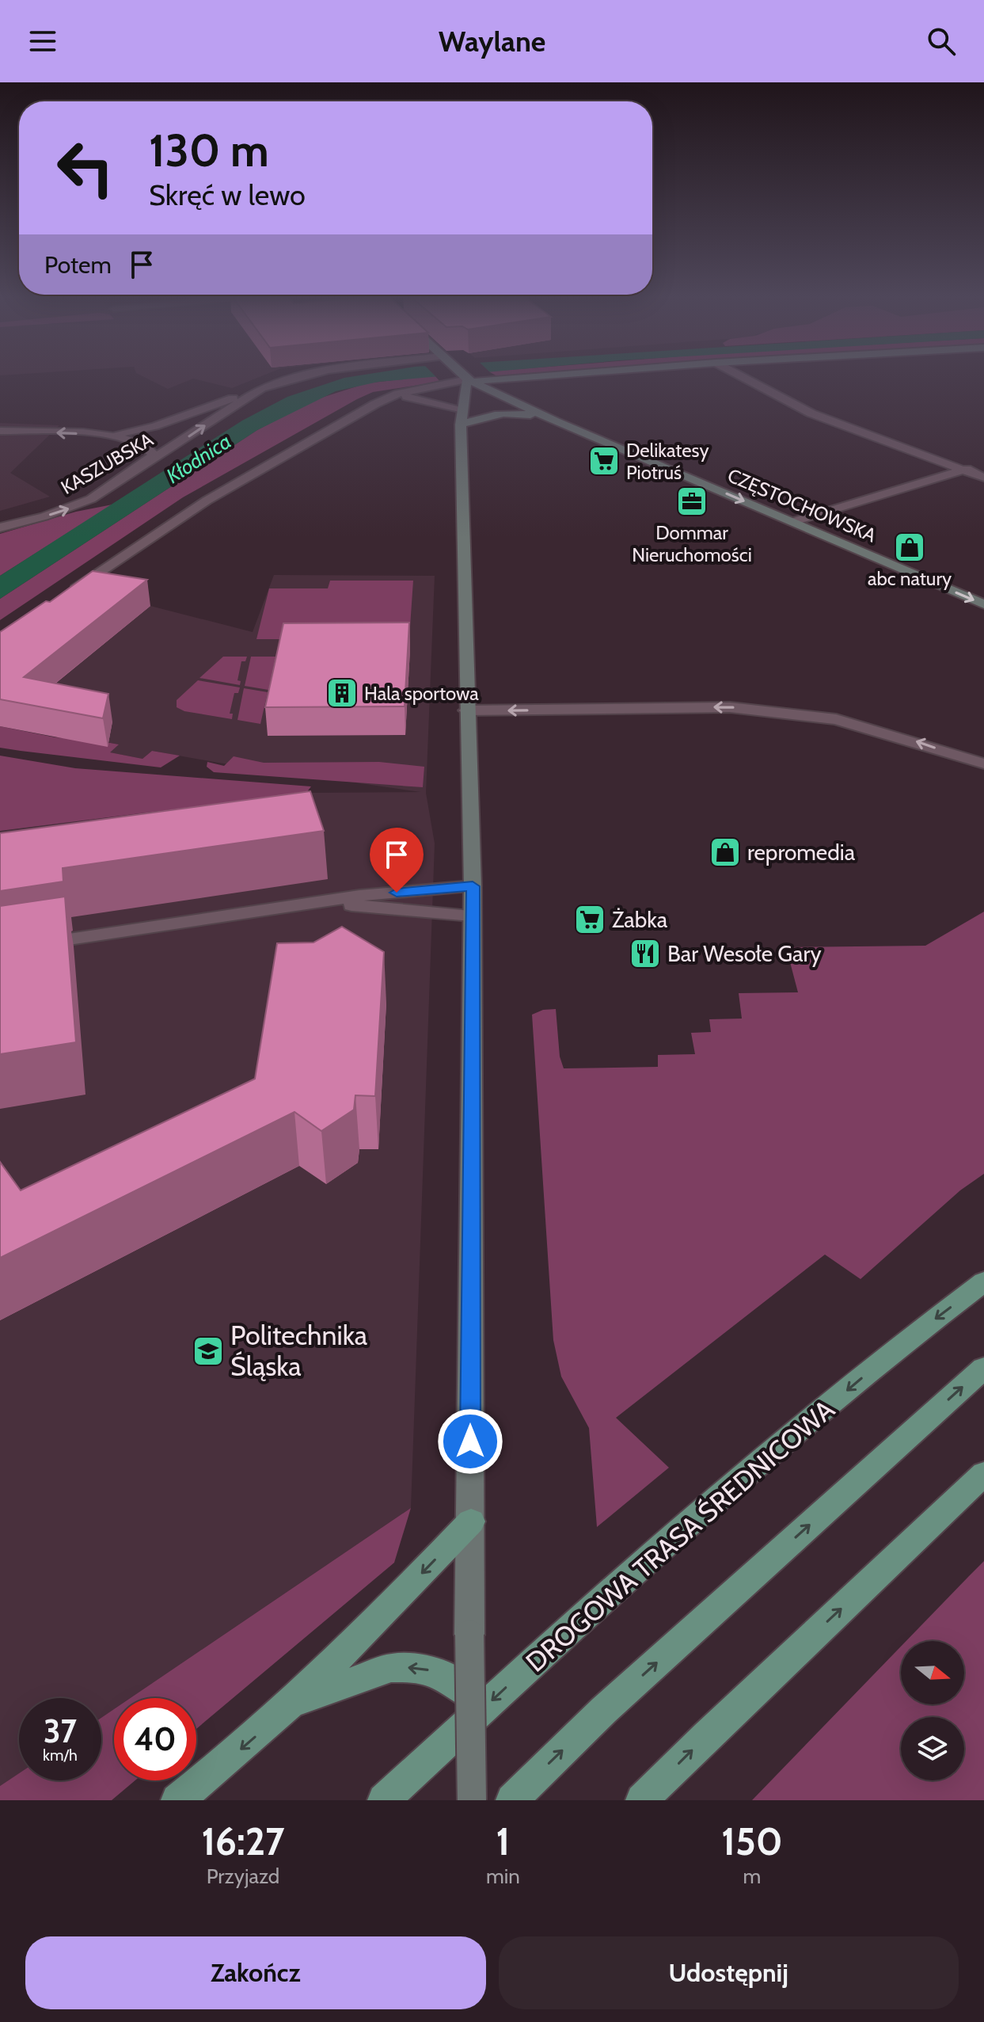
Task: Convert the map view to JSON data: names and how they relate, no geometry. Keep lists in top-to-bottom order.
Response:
{
  "streets": {
    "main road": ["DROGOWA TRASA ŚREDNICOWA"],
    "street": ["KASZUBSKA", "CZĘSTOCHOWSKA"]
  },
  "water": ["Kłodnica"],
  "places": {
    "supermarket": ["Delikatesy Piotruś", "Żabka"],
    "office": ["Dommar Nieruchomości"],
    "shop": ["abc natury", "repromedia"],
    "building": ["Hala sportowa"],
    "restaurant": ["Bar Wesołe Gary"],
    "school or university": ["Politechnika Śląska"]
  },
  "north": "right",
  "page": {
    "header": "Waylane",
    "turn": ["130 m", "Skręć w lewo"],
    "then": "Potem",
    "speed": "37 km/h",
    "limit": "40",
    "eta": [
      "16:27",
      "Przyjazd",
      "1",
      "min",
      "150",
      "m"
    ],
    "buttons": ["Zakończ", "Udostępnij"]
  }
}
